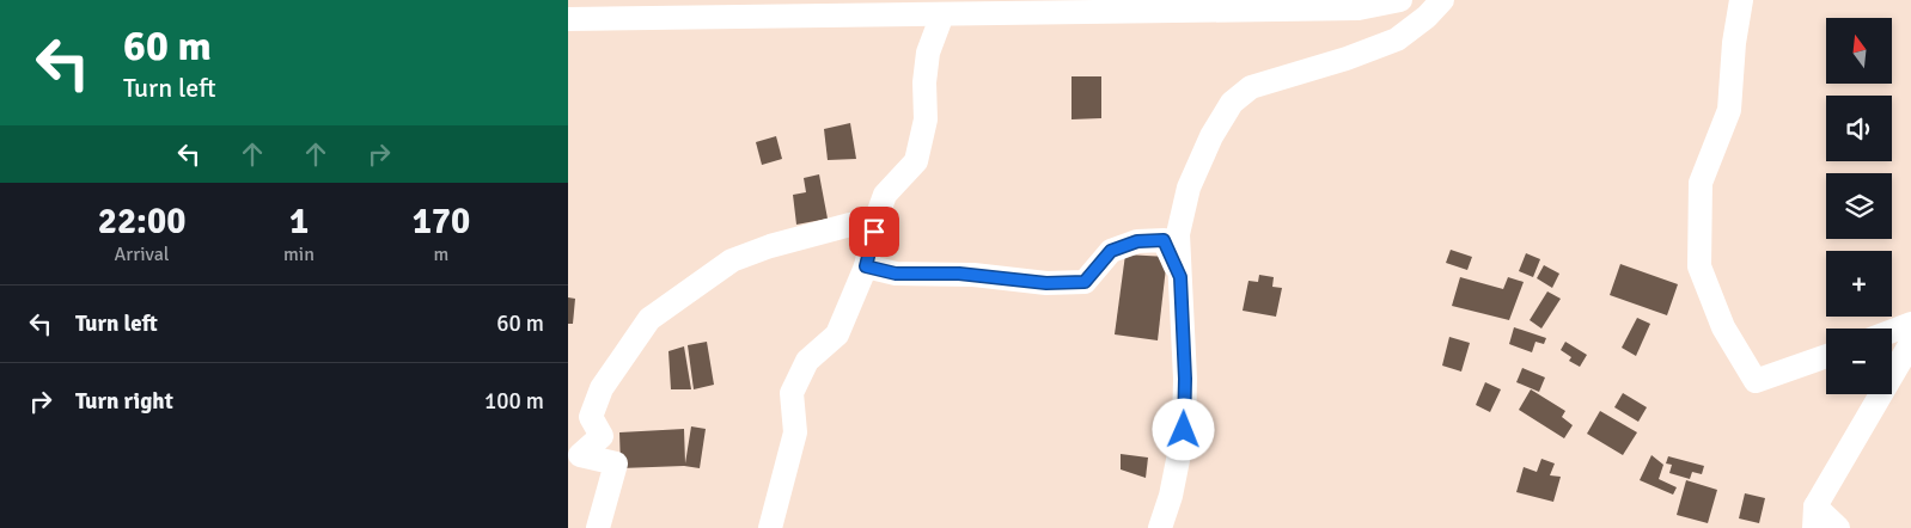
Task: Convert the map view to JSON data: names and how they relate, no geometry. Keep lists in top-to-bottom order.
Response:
{
  "north": "top",
  "page": {
    "turn": ["60 m", "Turn left"],
    "map_buttons": ["+", "−"],
    "eta": [
      "22:00",
      "Arrival",
      "1",
      "min",
      "170",
      "m"
    ],
    "list": [
      {
        "name": "Turn left",
        "value": "60 m"
      },
      {
        "name": "Turn right",
        "value": "100 m"
      }
    ]
  }
}
